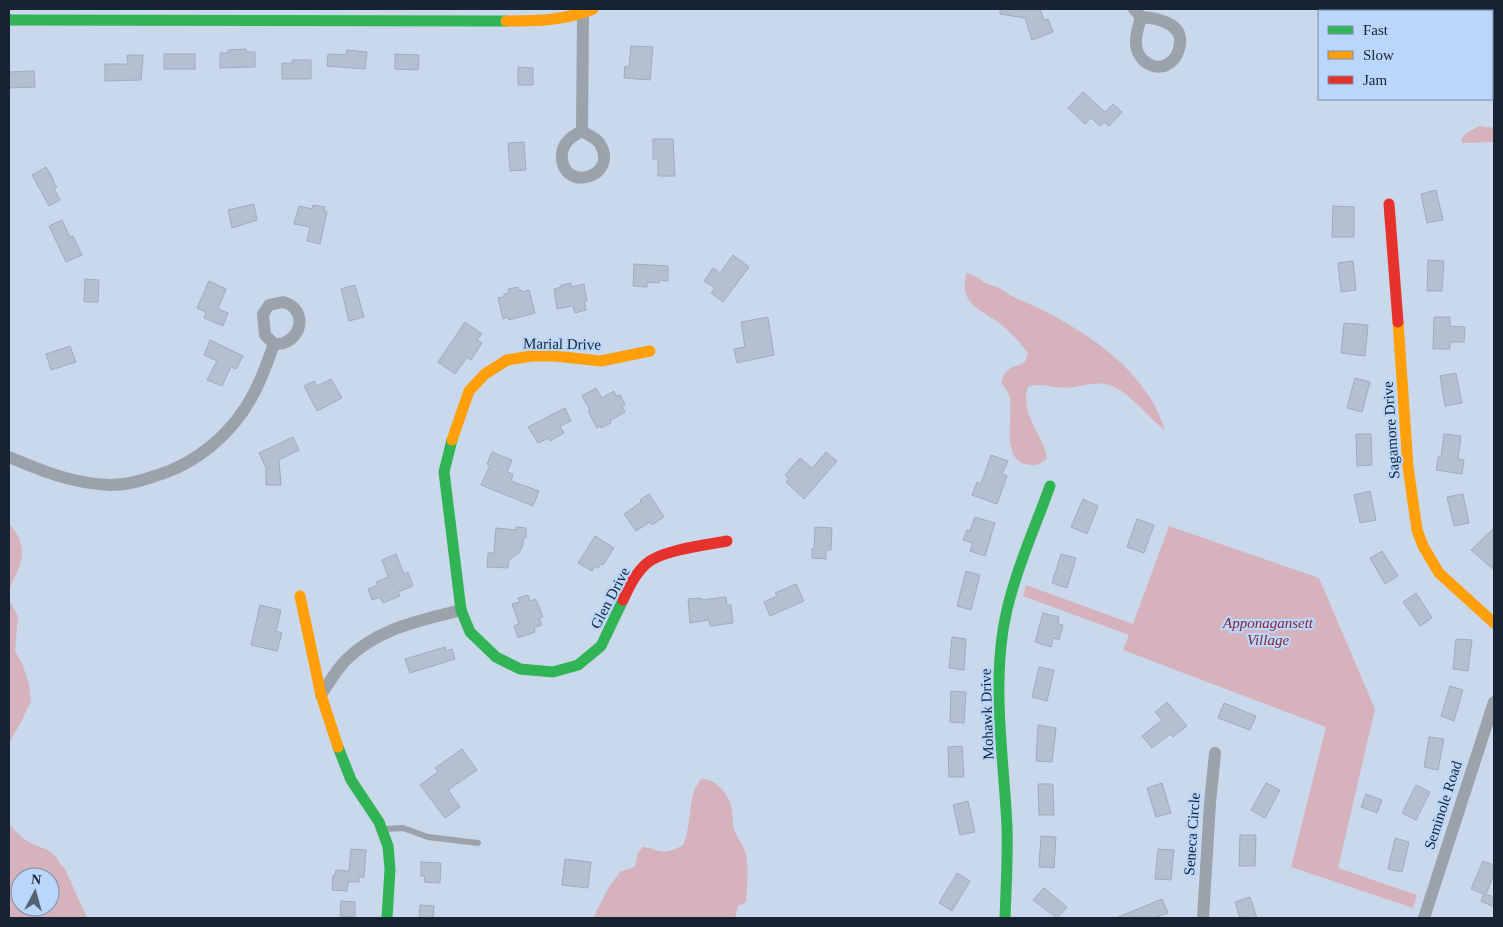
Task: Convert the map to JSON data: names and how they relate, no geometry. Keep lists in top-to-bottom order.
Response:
{
  "streets": {
    "street": [
      "Marial Drive",
      "Sagamore Drive",
      "Glen Drive",
      "Mohawk Drive",
      "Seminole Road",
      "Seneca Circle"
    ]
  },
  "crossings": [
    ["Marial Drive", "Glen Drive"]
  ],
  "parks": ["Apponagansett Village"],
  "legend": ["Fast", "Slow", "Jam"],
  "north": "top"
}
